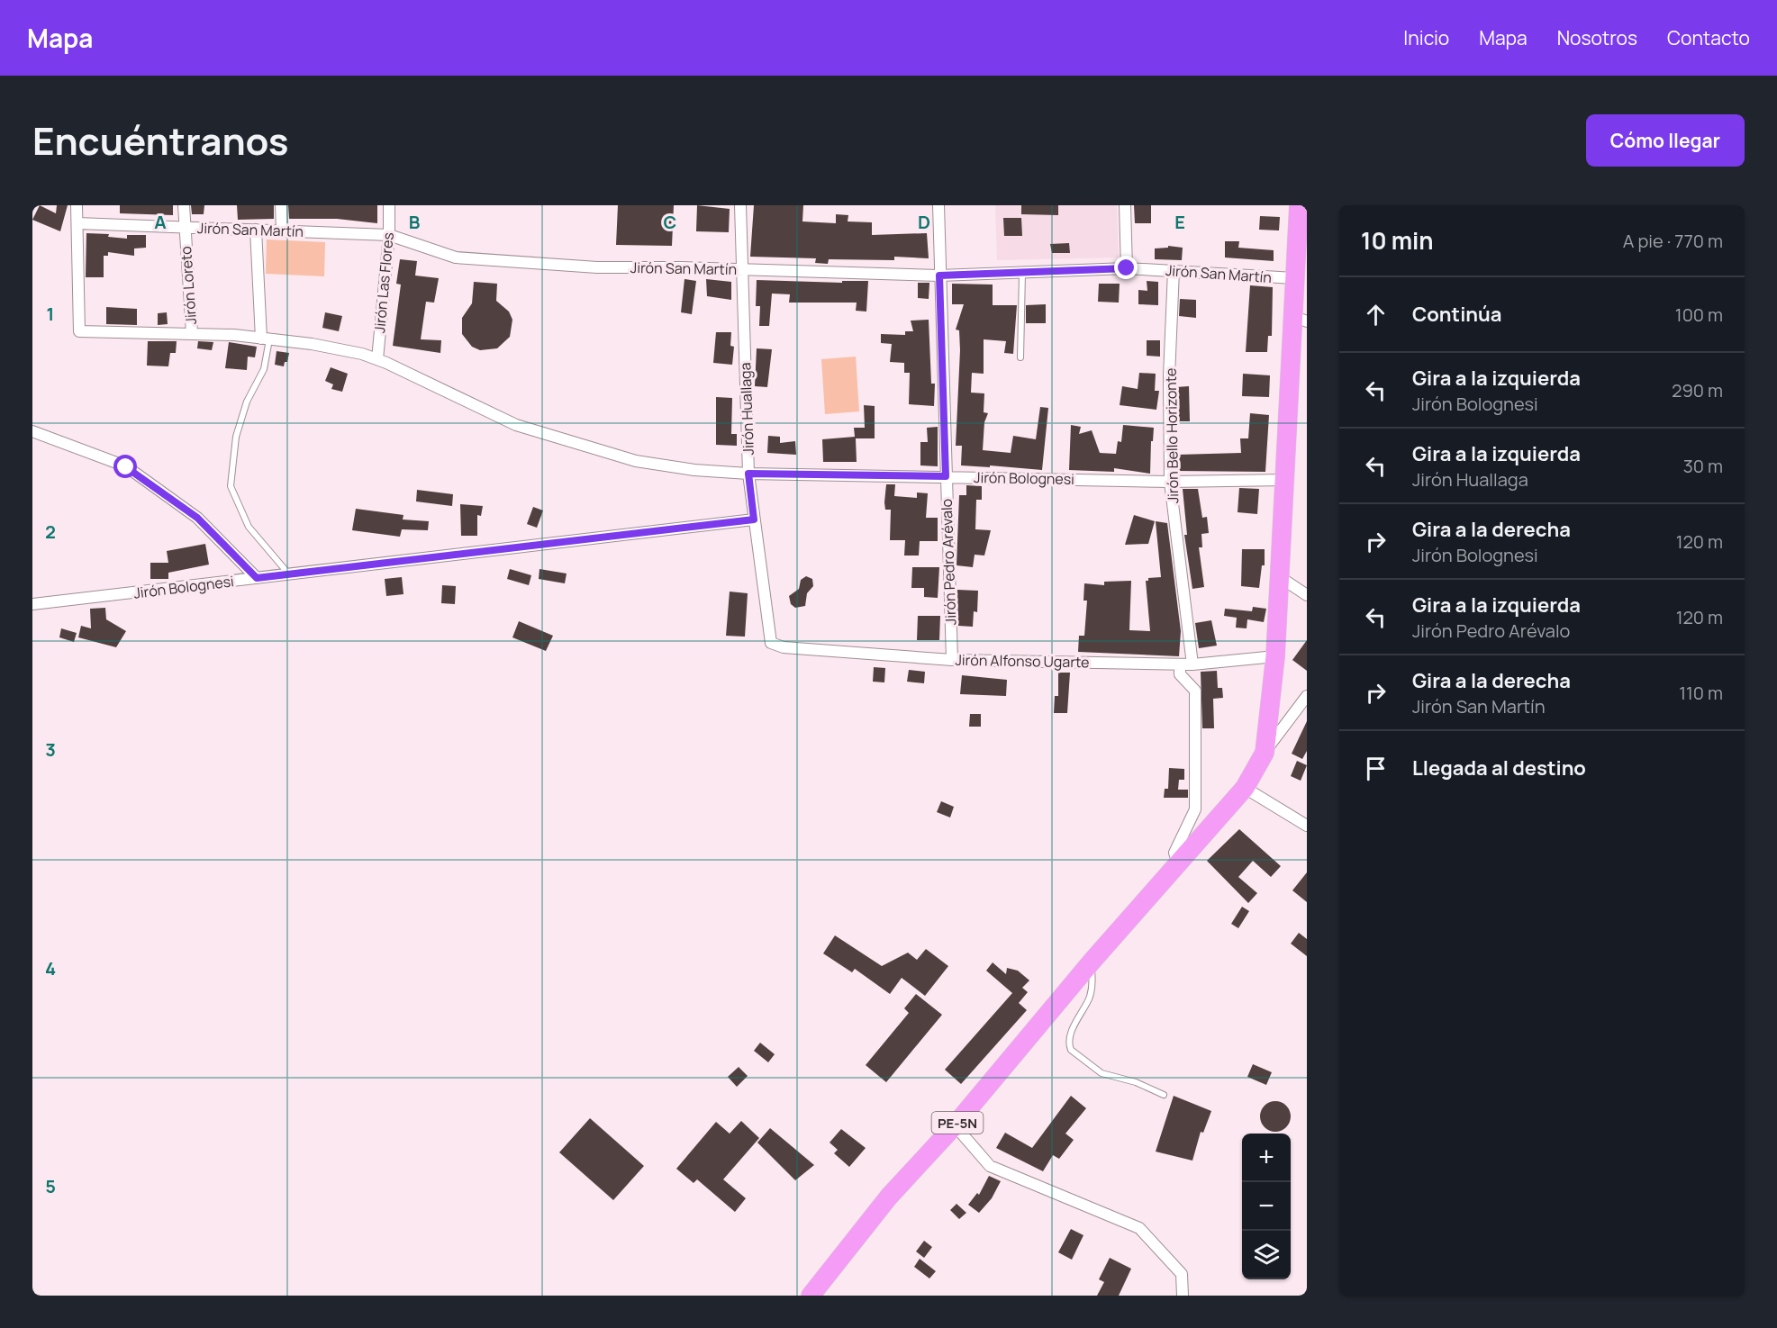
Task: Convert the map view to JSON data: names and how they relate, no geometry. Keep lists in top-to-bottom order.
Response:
{
  "streets": {
    "highway": ["PE-5N"],
    "street": [
      "Jirón San Martín",
      "Jirón Las Flores",
      "Jirón Loreto",
      "Jirón Huallaga",
      "Jirón Bello Horizonte",
      "Jirón Bolognesi",
      "Jirón Pedro Arévalo",
      "Jirón Alfonso Ugarte"
    ]
  },
  "crossings": [
    ["Jirón San Martín", "Jirón Las Flores"],
    ["Jirón San Martín", "Jirón Loreto"],
    ["Jirón San Martín", "Jirón Huallaga"],
    ["Jirón San Martín", "Jirón Bello Horizonte"],
    ["Jirón San Martín", "Jirón Bolognesi"],
    ["Jirón San Martín", "Jirón Pedro Arévalo"],
    ["Jirón San Martín", "PE-5N"],
    ["Jirón Las Flores", "Jirón Bolognesi"],
    ["Jirón Loreto", "Jirón Bolognesi"],
    ["Jirón Huallaga", "Jirón Bolognesi"],
    ["Jirón Huallaga", "Jirón Alfonso Ugarte"],
    ["Jirón Bello Horizonte", "Jirón Bolognesi"],
    ["Jirón Bello Horizonte", "Jirón Alfonso Ugarte"],
    ["Jirón Bolognesi", "Jirón Pedro Arévalo"],
    ["Jirón Bolognesi", "PE-5N"],
    ["Jirón Pedro Arévalo", "Jirón Alfonso Ugarte"],
    ["Jirón Alfonso Ugarte", "PE-5N"]
  ],
  "page": {
    "header": "Mapa",
    "nav": [
      "Inicio",
      "Mapa",
      "Nosotros",
      "Contacto"
    ],
    "title": "Encuéntranos",
    "buttons": "Cómo llegar",
    "heading": ["10 min", "A pie · 770 m"],
    "list": [
      ["Continúa", "100 m"],
      ["Gira a la izquierda", "Jirón Bolognesi", "290 m"],
      ["Gira a la izquierda", "Jirón Huallaga", "30 m"],
      ["Gira a la derecha", "Jirón Bolognesi", "120 m"],
      ["Gira a la izquierda", "Jirón Pedro Arévalo", "120 m"],
      ["Gira a la derecha", "Jirón San Martín", "110 m"],
      "Llegada al destino"
    ],
    "map_buttons": ["+", "−"]
  },
  "grid": {
    "columns": [
      "A",
      "B",
      "C",
      "D",
      "E"
    ],
    "rows": [
      "1",
      "2",
      "3",
      "4",
      "5"
    ]
  }
}
